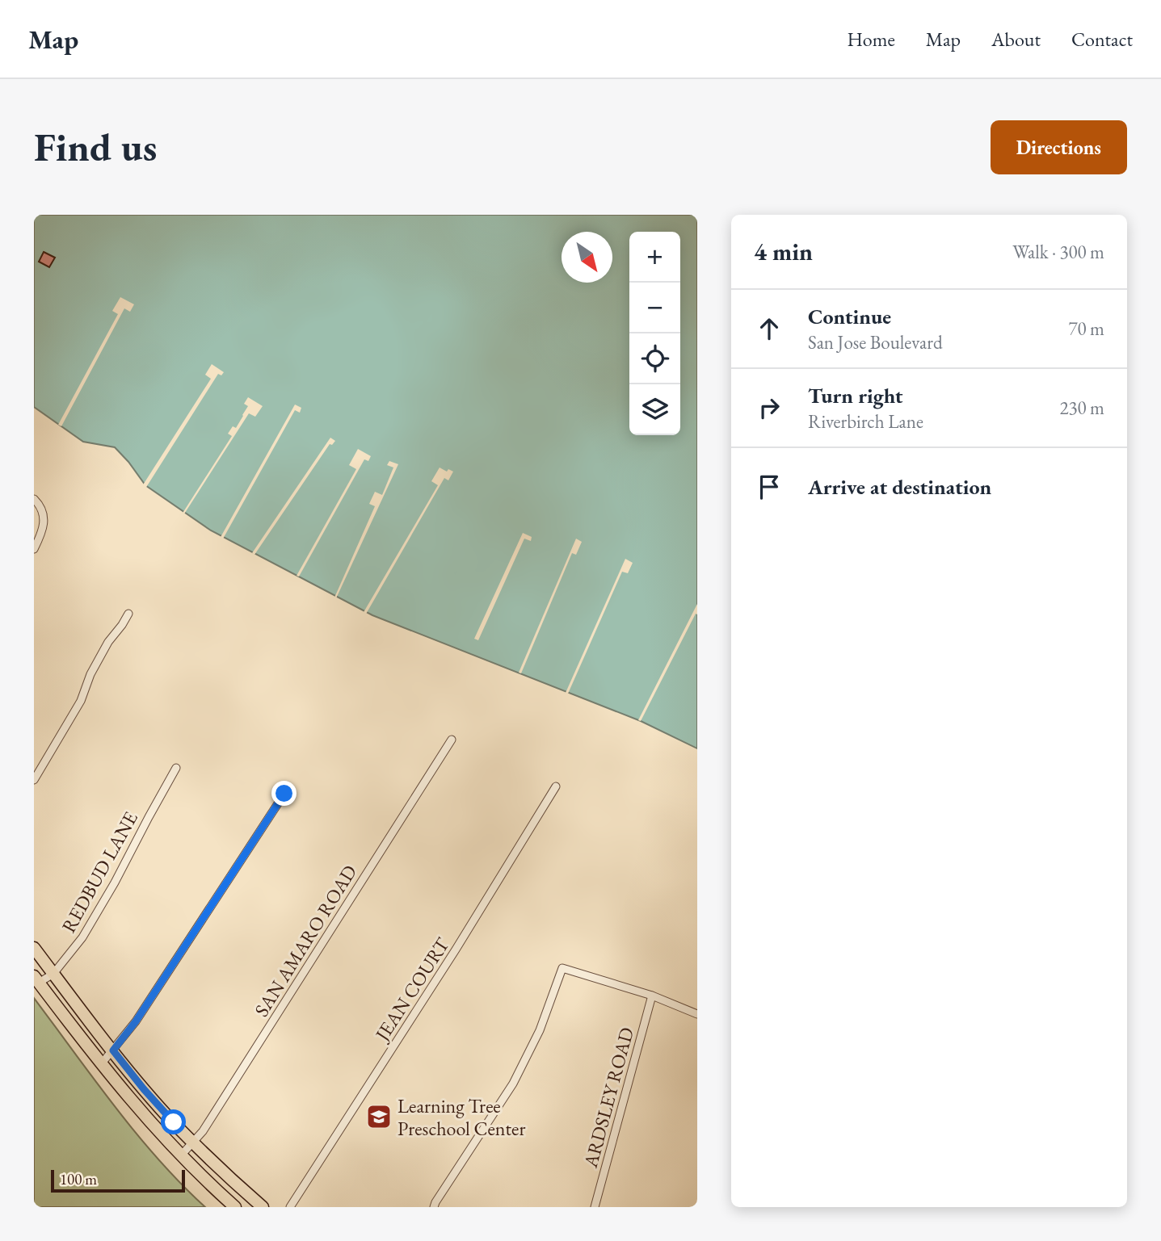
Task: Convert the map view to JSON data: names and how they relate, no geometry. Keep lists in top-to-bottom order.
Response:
{
  "streets": {
    "street": [
      "REDBUD LANE",
      "SAN AMARO ROAD",
      "JEAN COURT",
      "ARDSLEY ROAD"
    ]
  },
  "places": {
    "school or university": ["Learning Tree Preschool Center"]
  },
  "scale_bar": "100 m",
  "north": "bottom right",
  "page": {
    "header": "Map",
    "nav": [
      "Home",
      "Map",
      "About",
      "Contact"
    ],
    "buttons": "Directions",
    "title": "Find us",
    "heading": ["4 min", "Walk · 300 m"],
    "map_buttons": ["+", "−"],
    "list": [
      ["Continue", "San Jose Boulevard", "70 m"],
      ["Turn right", "Riverbirch Lane", "230 m"],
      "Arrive at destination"
    ],
    "scale": "100 m"
  }
}
